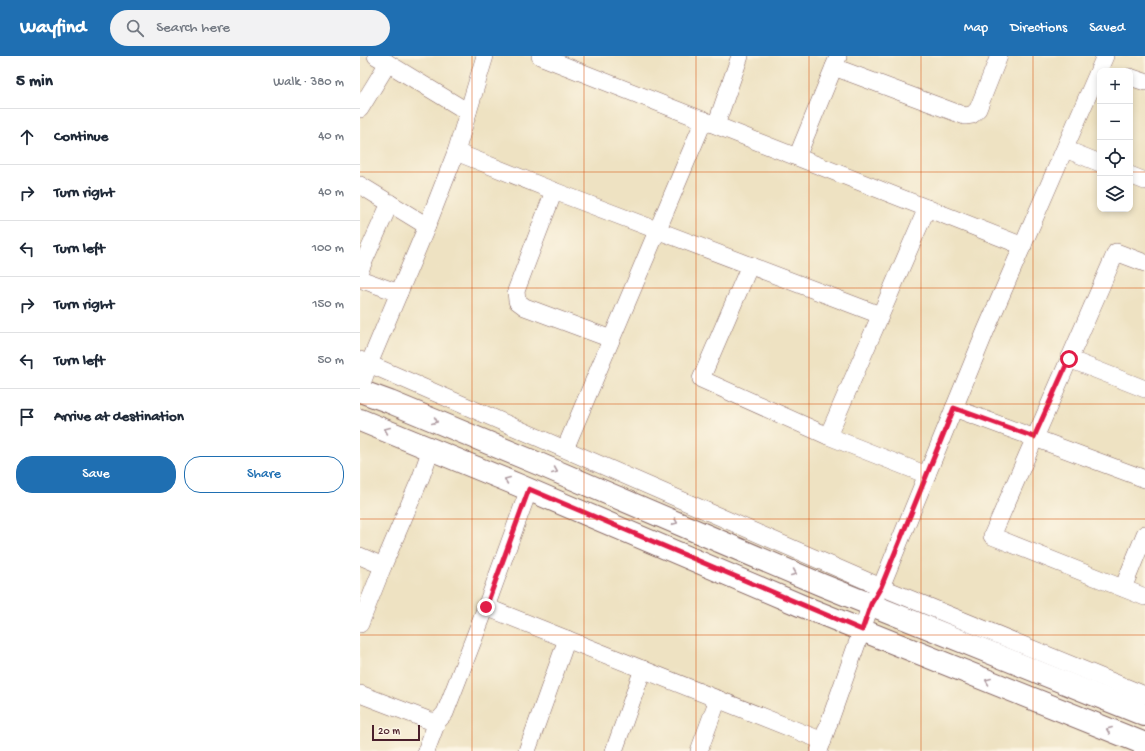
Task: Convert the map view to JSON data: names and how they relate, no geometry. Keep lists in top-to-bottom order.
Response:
{
  "scale_bar": "20 m",
  "page": {
    "header": "Wayfind",
    "search": "Search here",
    "nav": ["Map", "Directions", "Saved"],
    "heading": ["5 min", "Walk · 380 m"],
    "map_buttons": ["+", "−"],
    "list": [
      ["Continue", "40 m"],
      ["Turn right", "40 m"],
      ["Turn left", "100 m"],
      ["Turn right", "150 m"],
      ["Turn left", "50 m"],
      "Arrive at destination"
    ],
    "buttons": ["Save", "Share"],
    "scale": "20 m"
  }
}
